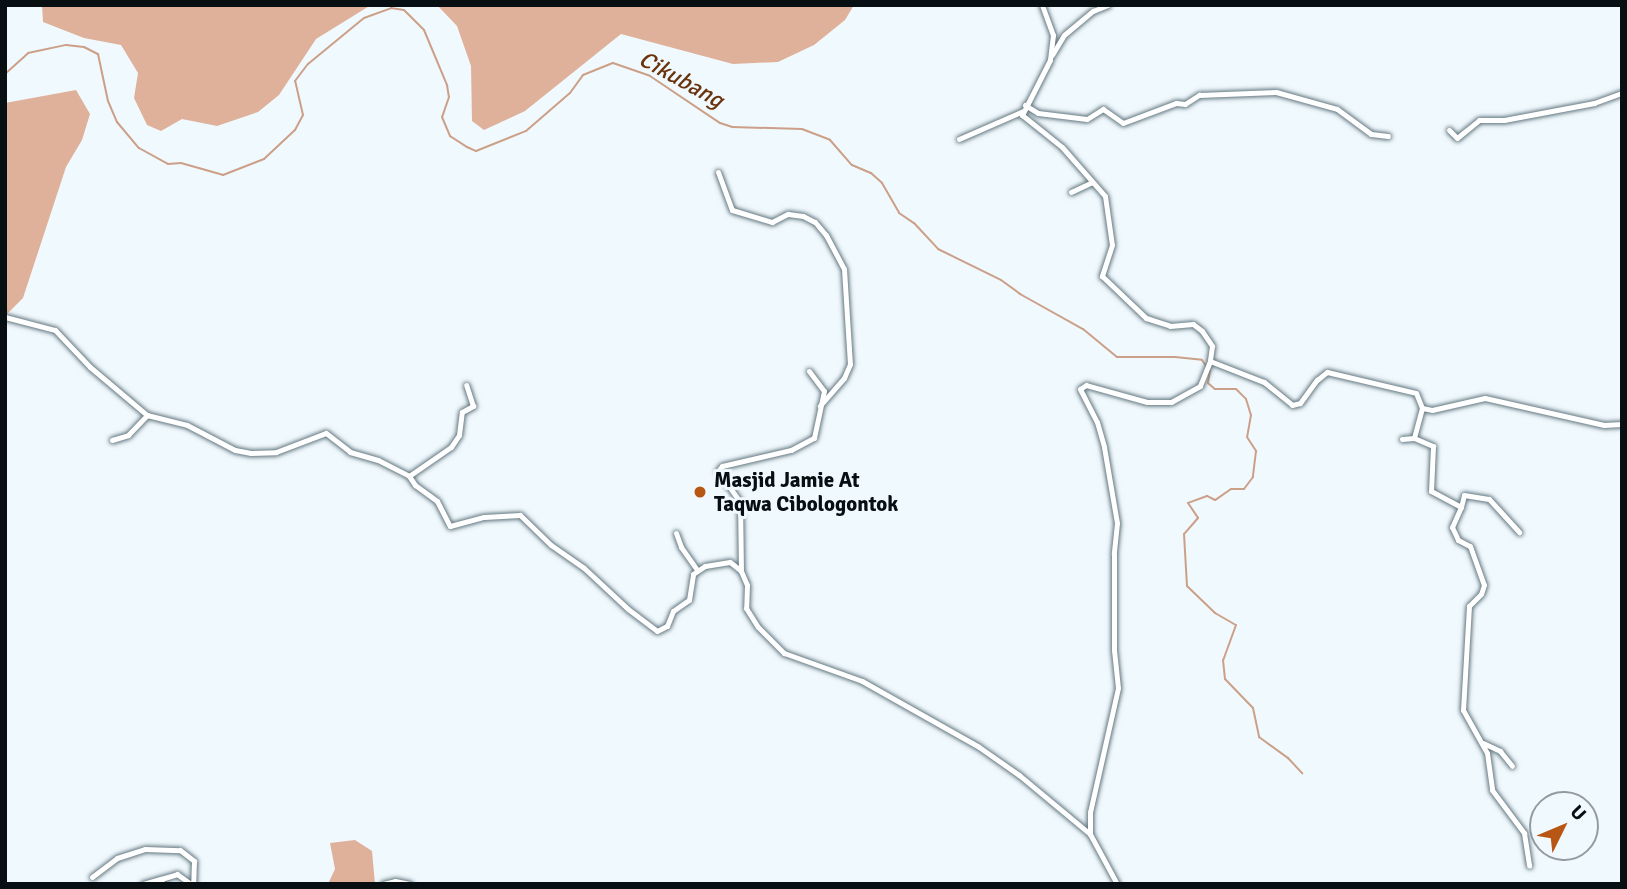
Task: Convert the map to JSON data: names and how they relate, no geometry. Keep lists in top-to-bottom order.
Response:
{
  "water": ["Cikubang"],
  "places": ["Masjid Jamie At Taqwa Cibologontok"],
  "north": "top right"
}
